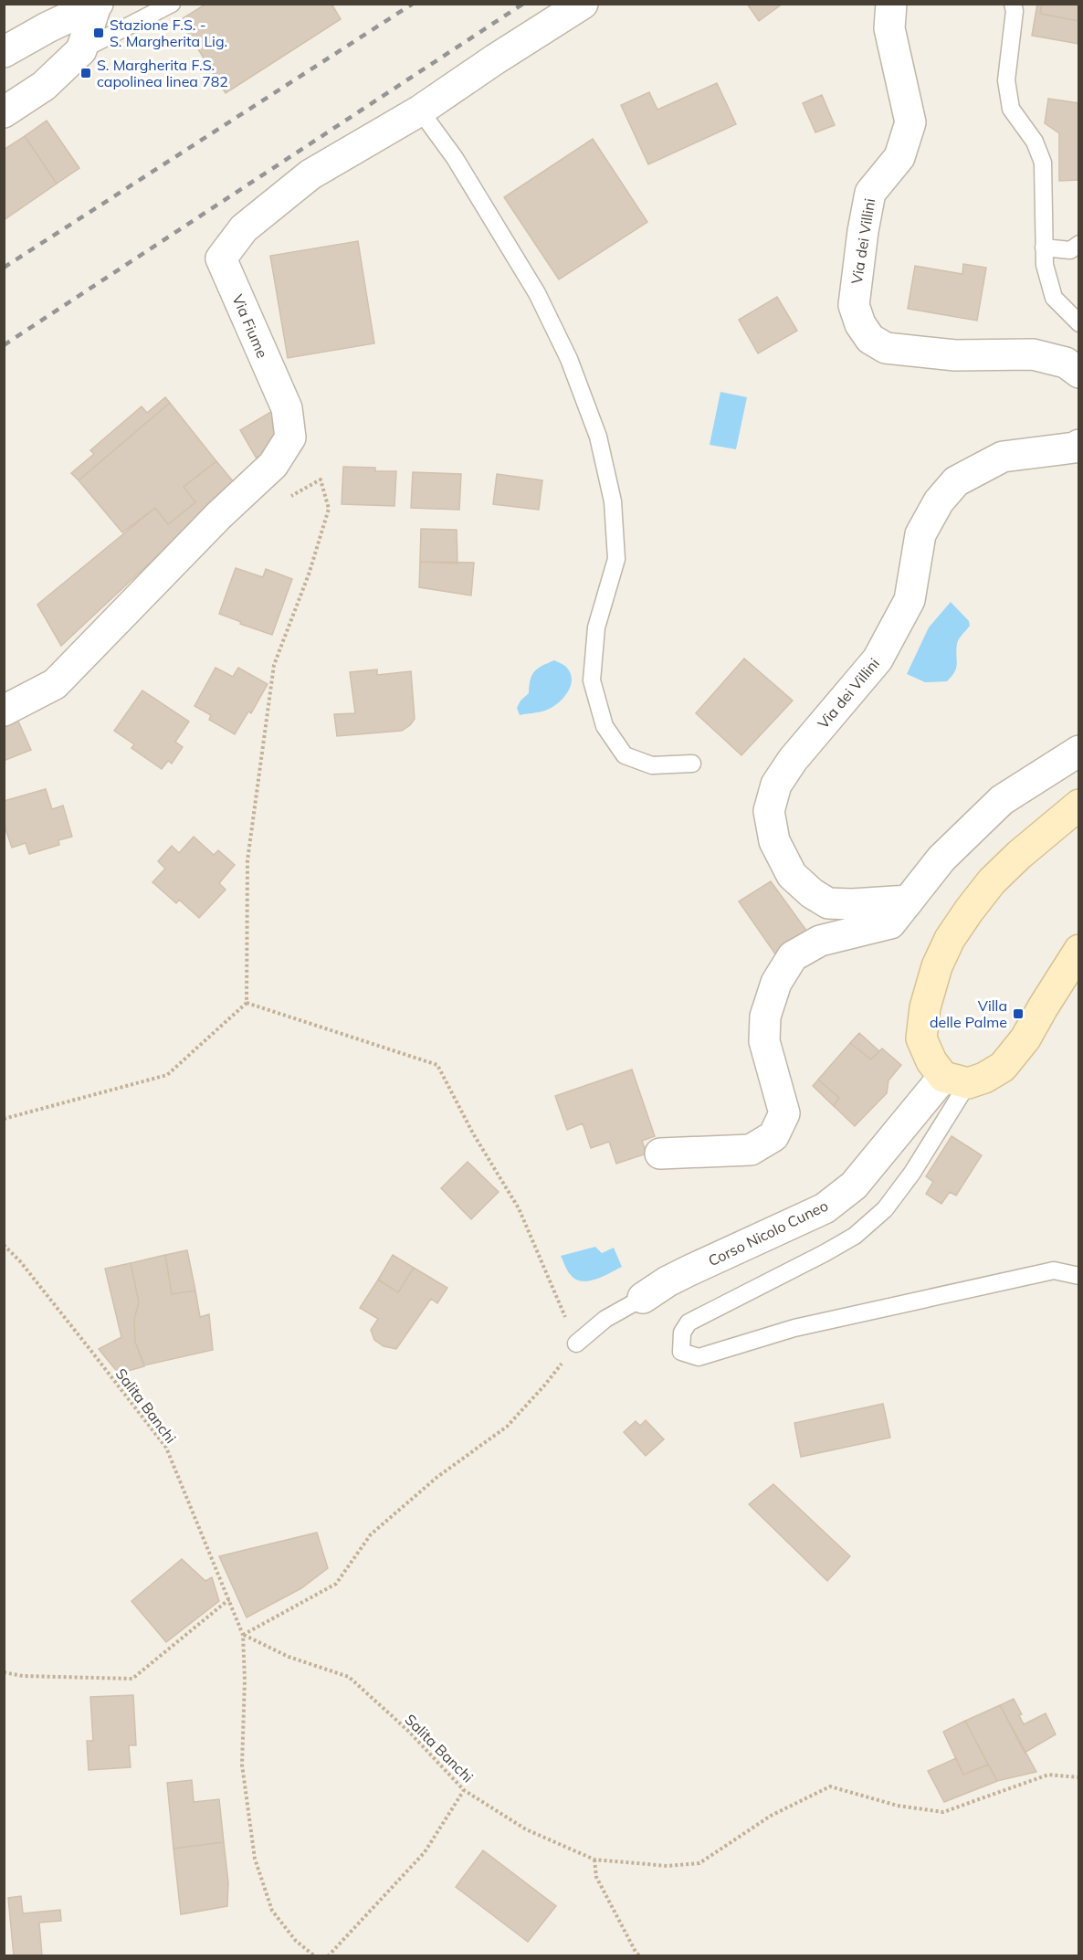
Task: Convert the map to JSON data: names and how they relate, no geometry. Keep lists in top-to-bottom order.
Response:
{
  "streets": {
    "main road": ["Corso Nicolo Cuneo"],
    "street": ["Via dei Villini", "Via Fiume"],
    "path": ["Salita Banchi"]
  },
  "places": {
    "transit": ["Stazione F.S. - S. Margherita Lig.", "S. Margherita F.S. capolinea linea 782", "Villa delle Palme"]
  }
}
